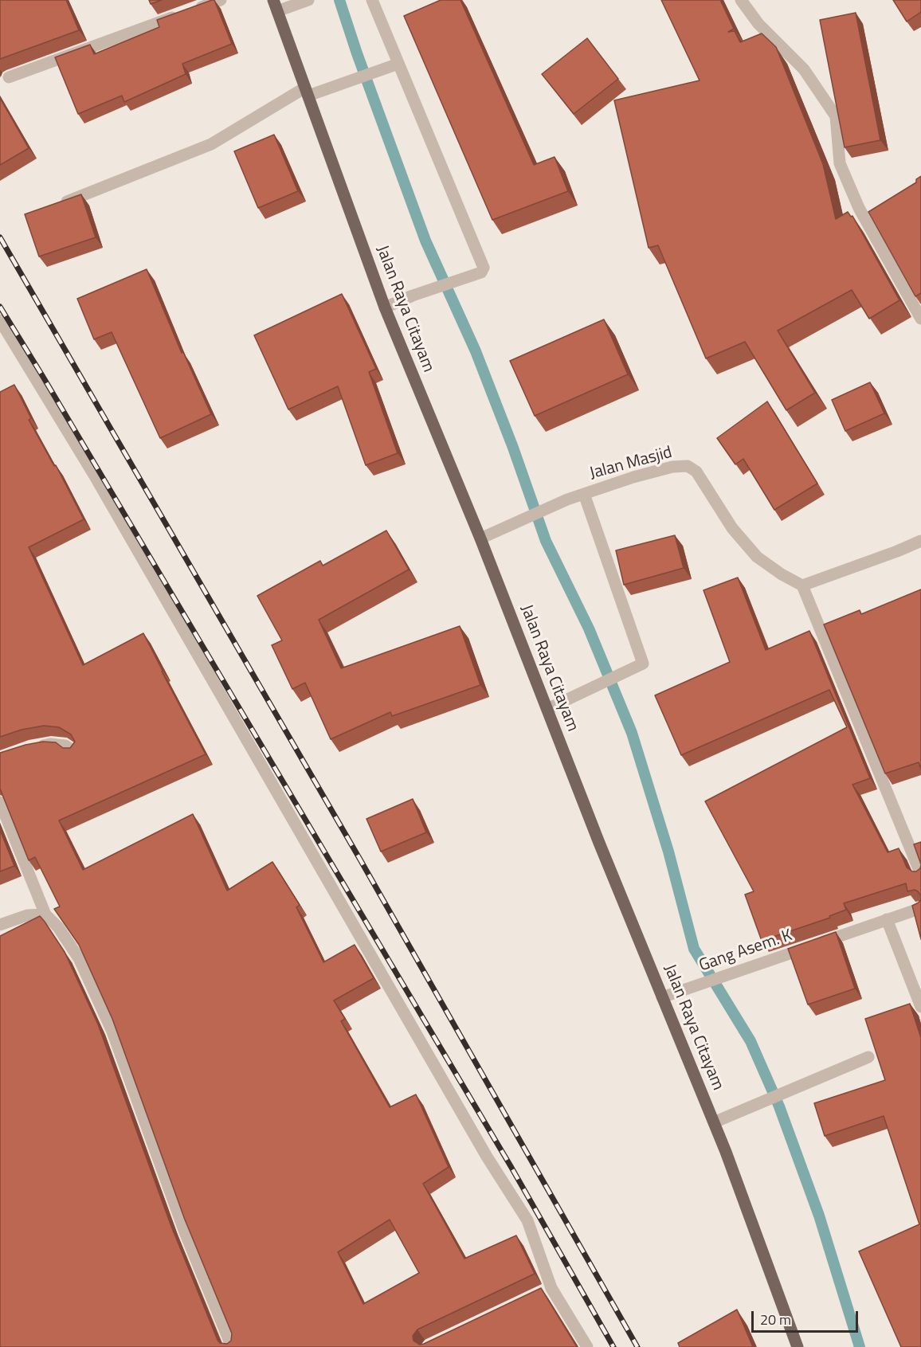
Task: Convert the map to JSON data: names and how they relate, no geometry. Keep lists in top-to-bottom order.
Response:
{
  "streets": {
    "main road": ["Jalan Raya Citayam"],
    "street": ["Jalan Masjid", "Gang Asem. K"]
  },
  "crossings": [
    ["Jalan Raya Citayam", "Jalan Masjid"],
    ["Jalan Raya Citayam", "Gang Asem. K"]
  ],
  "scale_bar": "20 m"
}
